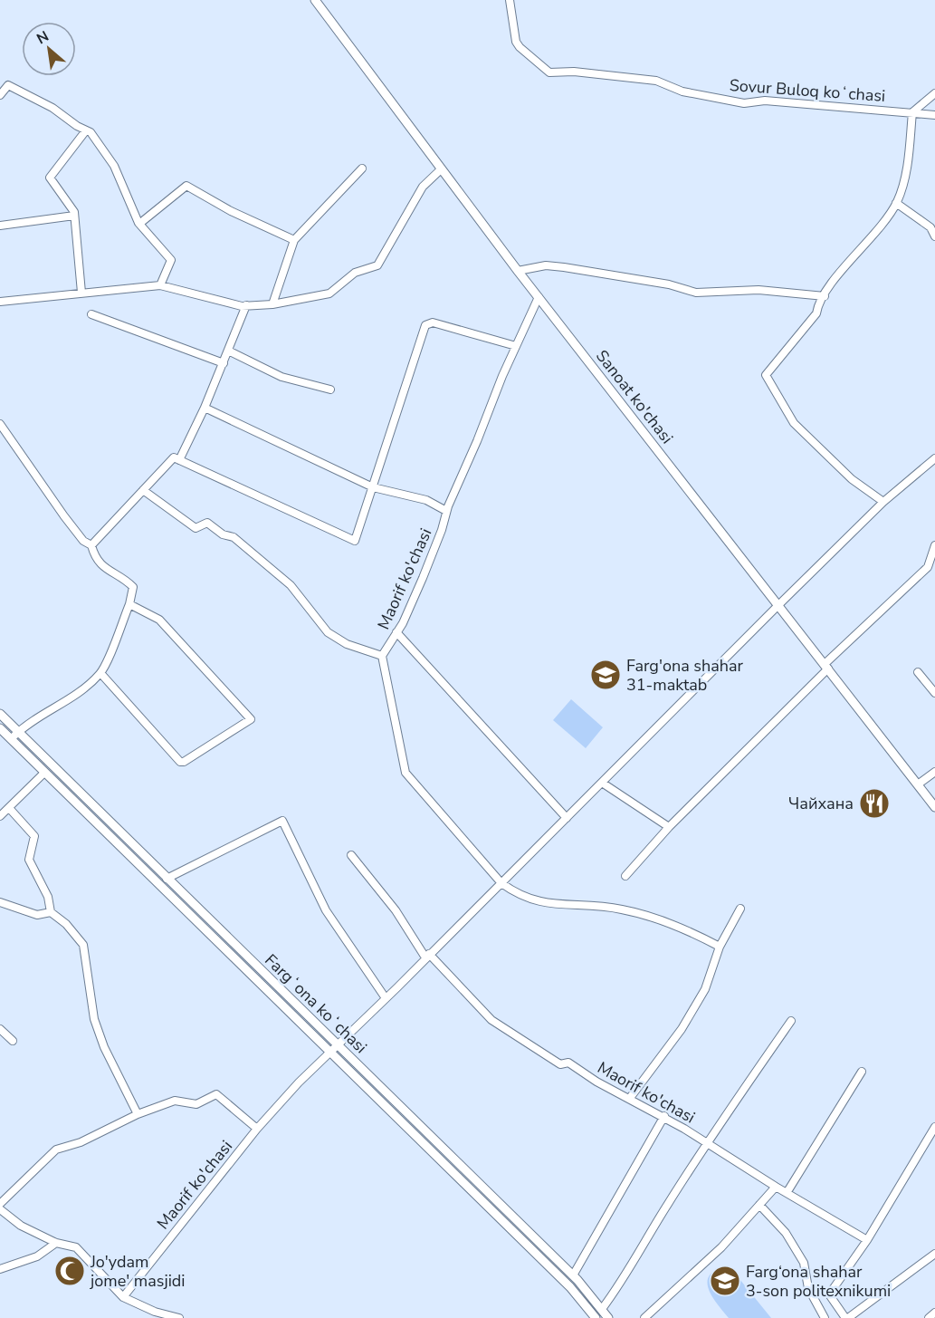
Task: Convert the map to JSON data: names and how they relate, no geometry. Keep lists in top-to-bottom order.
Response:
{
  "streets": {
    "main road": ["Sanoat ko'chasi", "Fargʻona koʻchasi"],
    "street": ["Sovur Buloq koʻchasi", "Maorif ko'chasi"]
  },
  "crossings": [
    ["Sanoat ko'chasi", "Maorif ko'chasi"],
    ["Maorif ko'chasi", "Fargʻona koʻchasi"]
  ],
  "places": {
    "school or university": ["Farg'ona shahar 31-maktab", "Farg‘ona shahar 3-son politexnikumi"],
    "restaurant": ["Чайхана"],
    "mosque": ["Jo'ydam jome' masjidi"]
  },
  "north": "top left"
}
